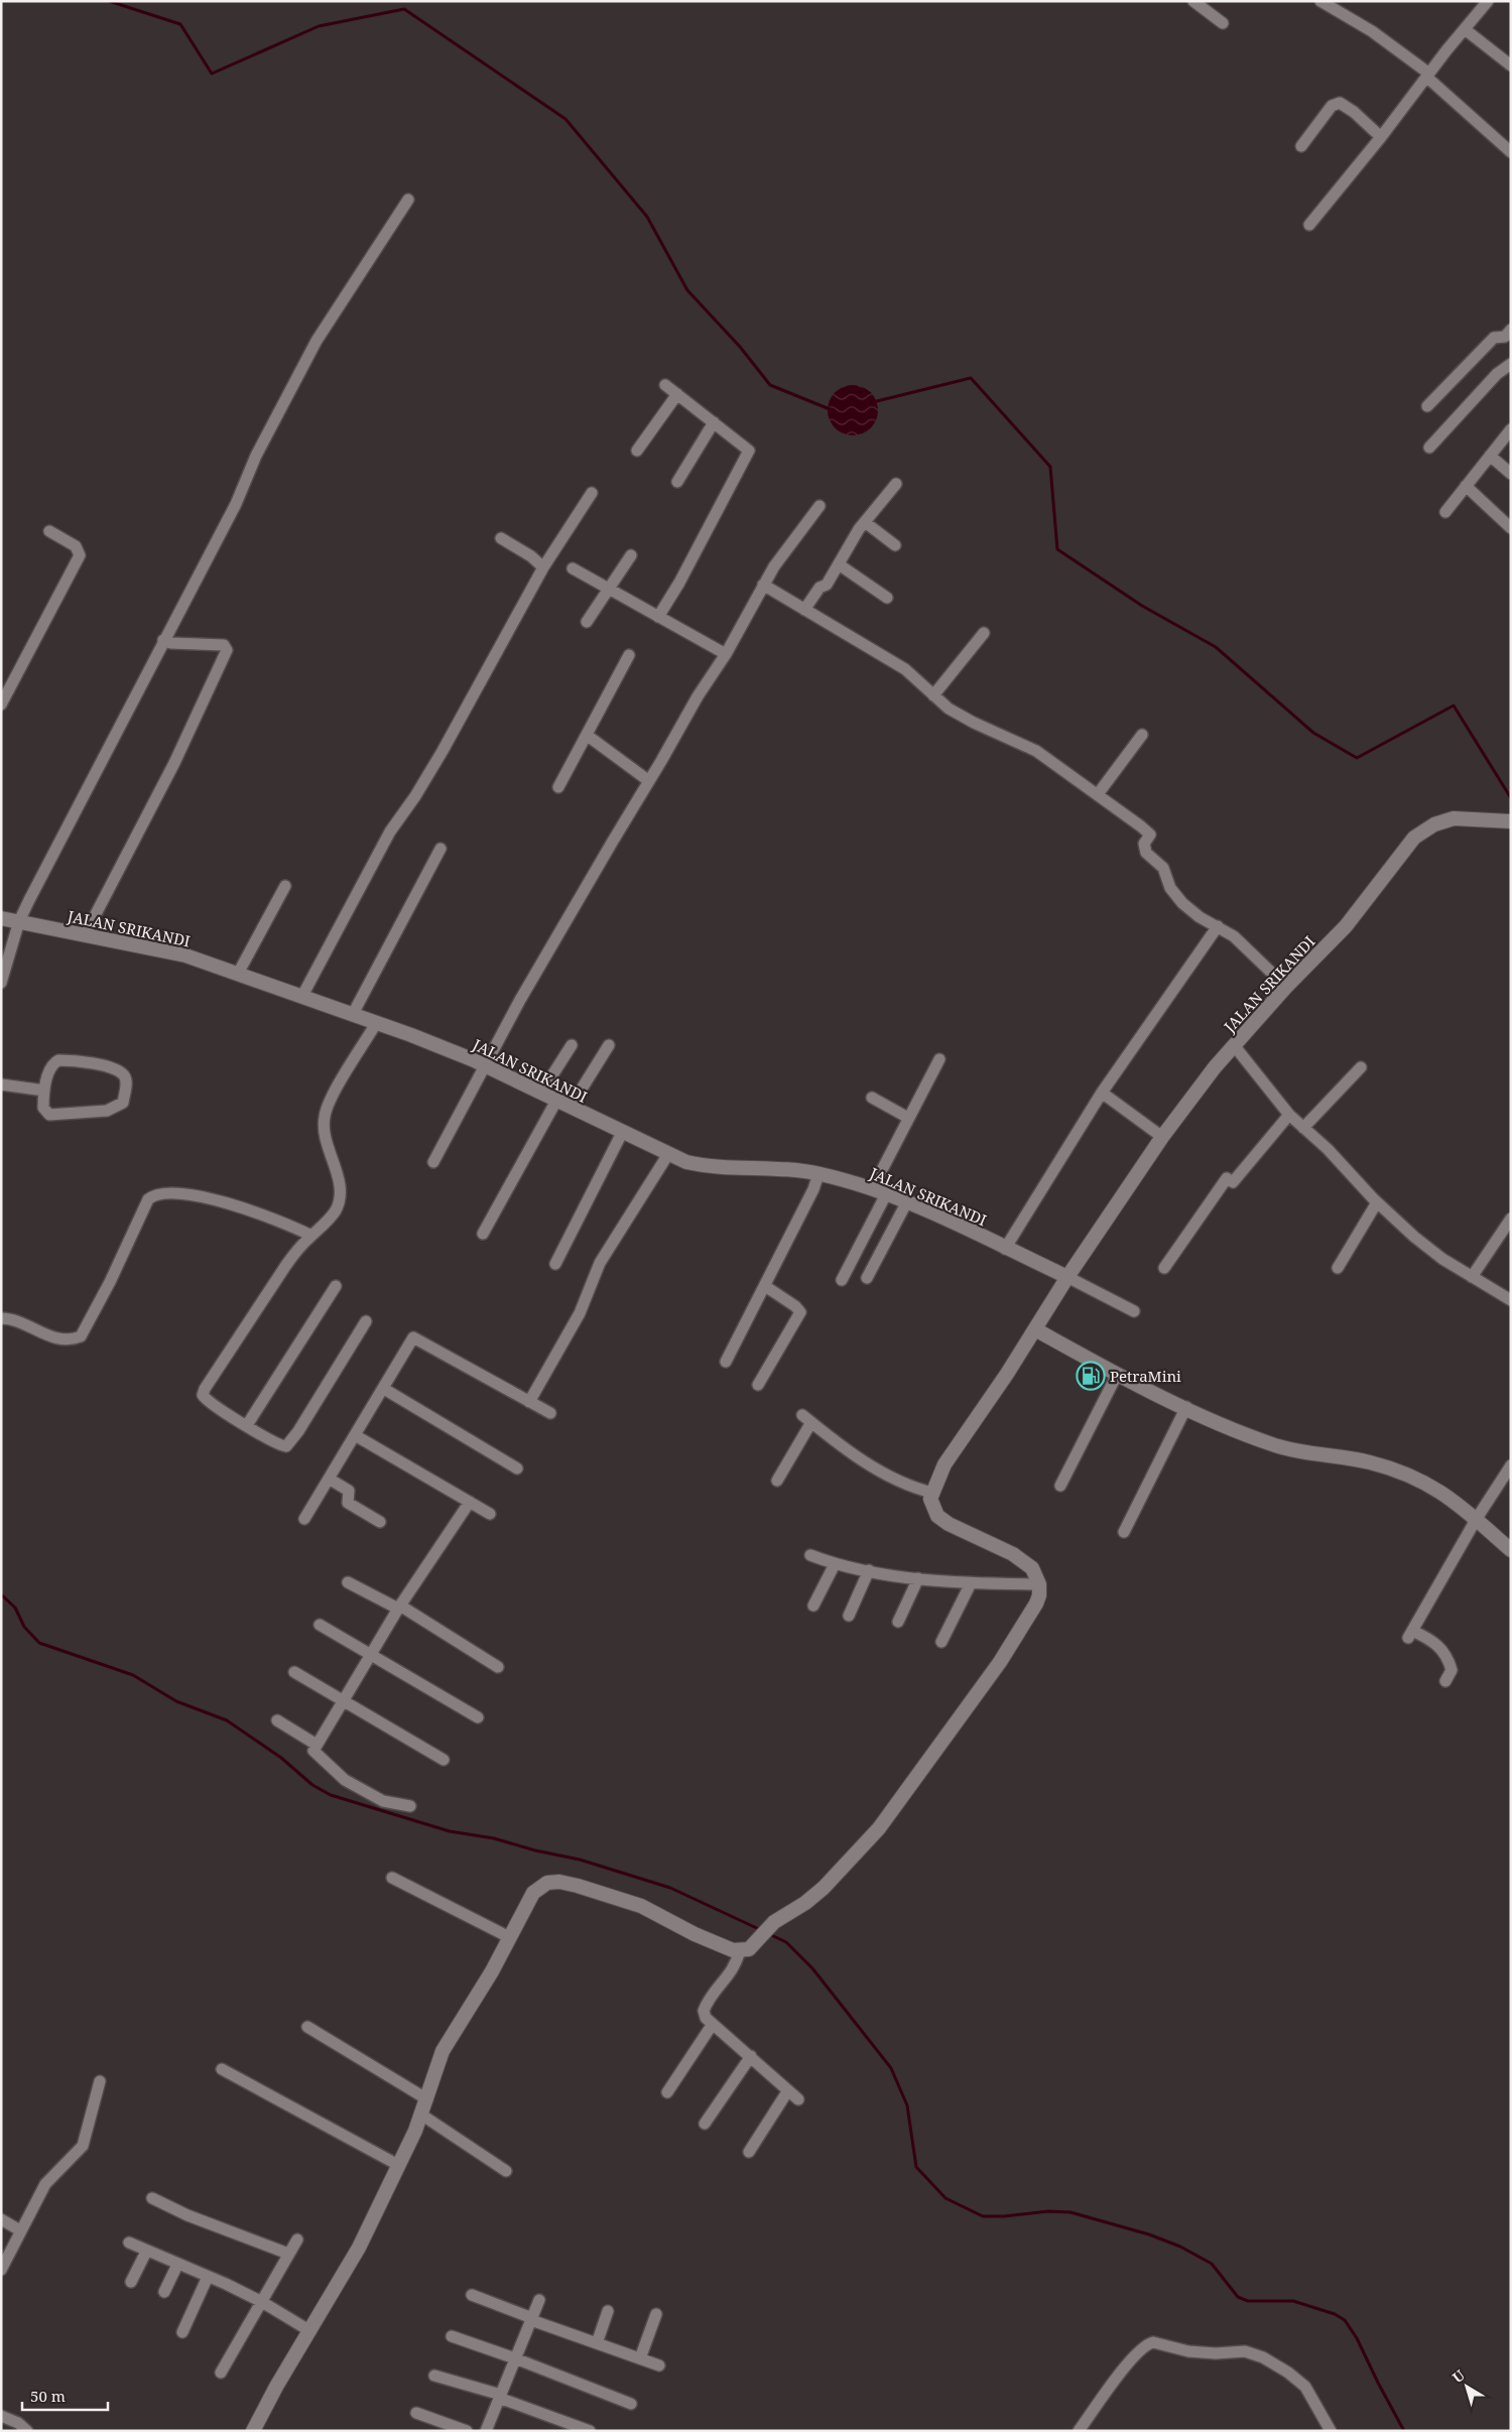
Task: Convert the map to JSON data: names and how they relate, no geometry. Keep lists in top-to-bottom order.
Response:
{
  "streets": {
    "street": ["JALAN SRIKANDI"]
  },
  "places": {
    "fuel station": ["PetraMini"]
  },
  "scale_bar": "50 m",
  "north": "top left"
}
